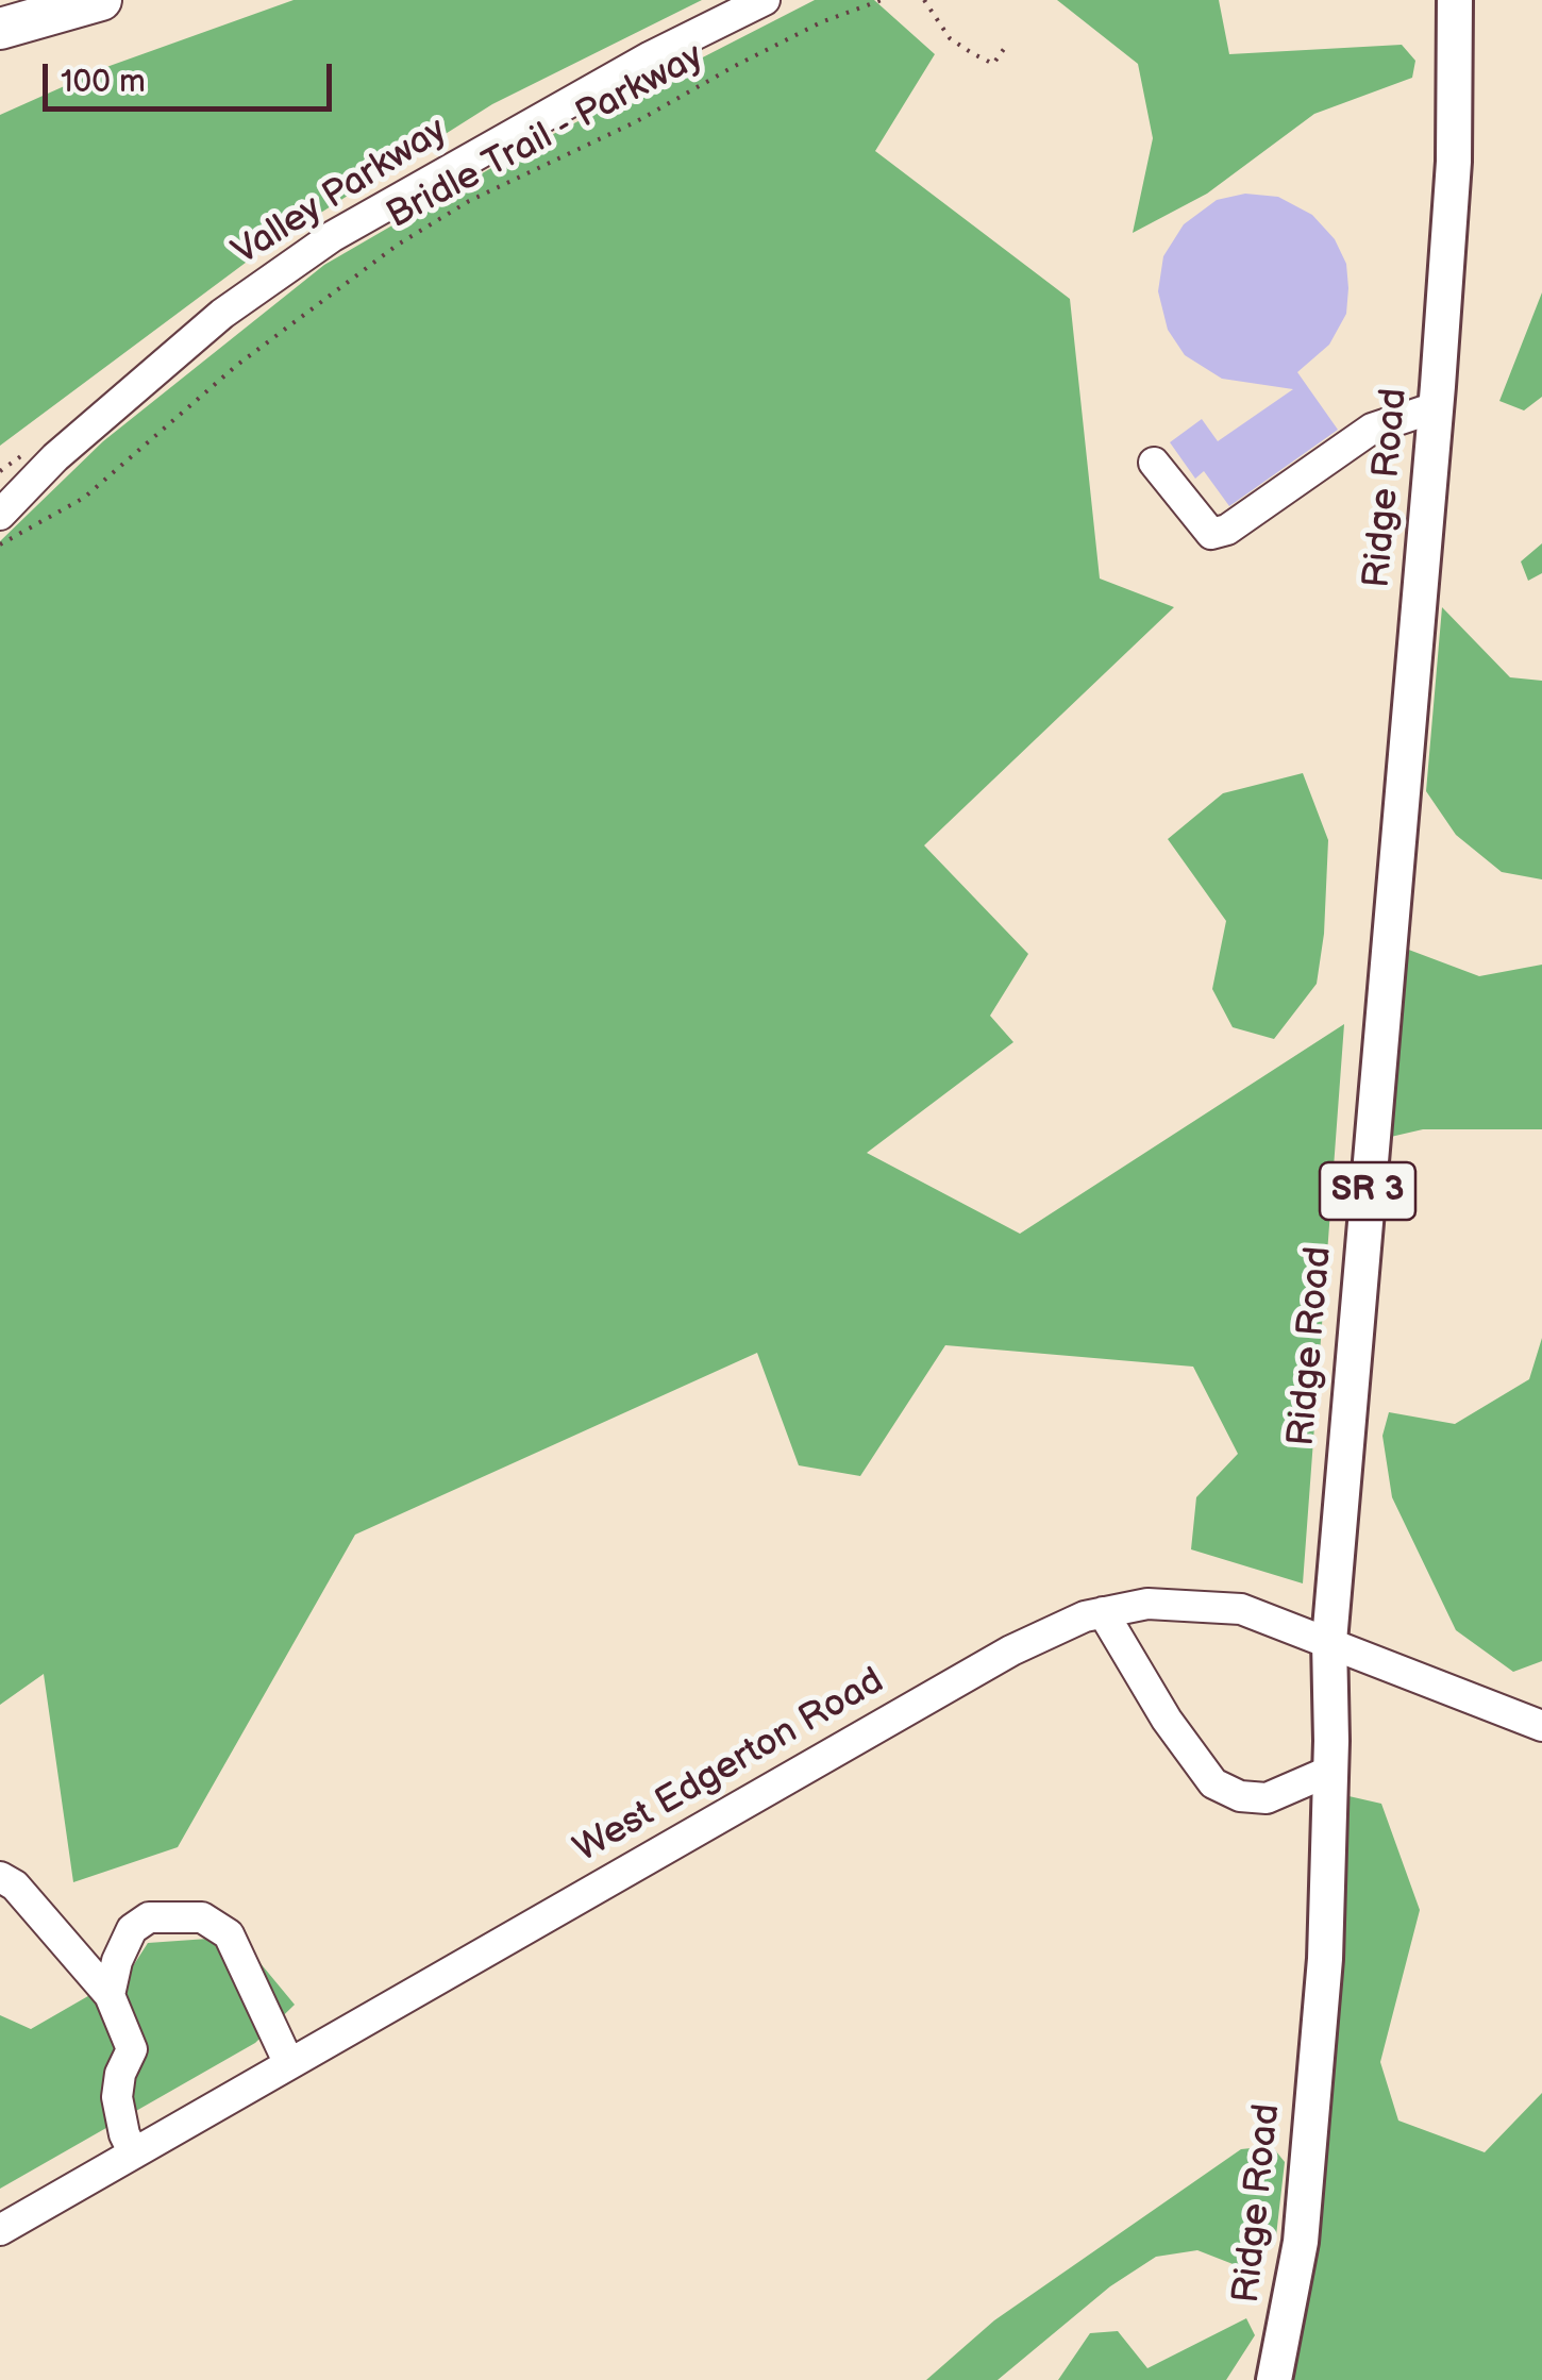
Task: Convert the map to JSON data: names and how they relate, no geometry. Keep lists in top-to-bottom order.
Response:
{
  "streets": {
    "main road": ["Ridge Road", "SR 3"],
    "street": ["Valley Parkway", "West Edgerton Road"],
    "path": ["Bridle Trail - Parkway"]
  },
  "crossings": [
    ["Ridge Road", "West Edgerton Road"]
  ],
  "scale_bar": "100 m"
}
